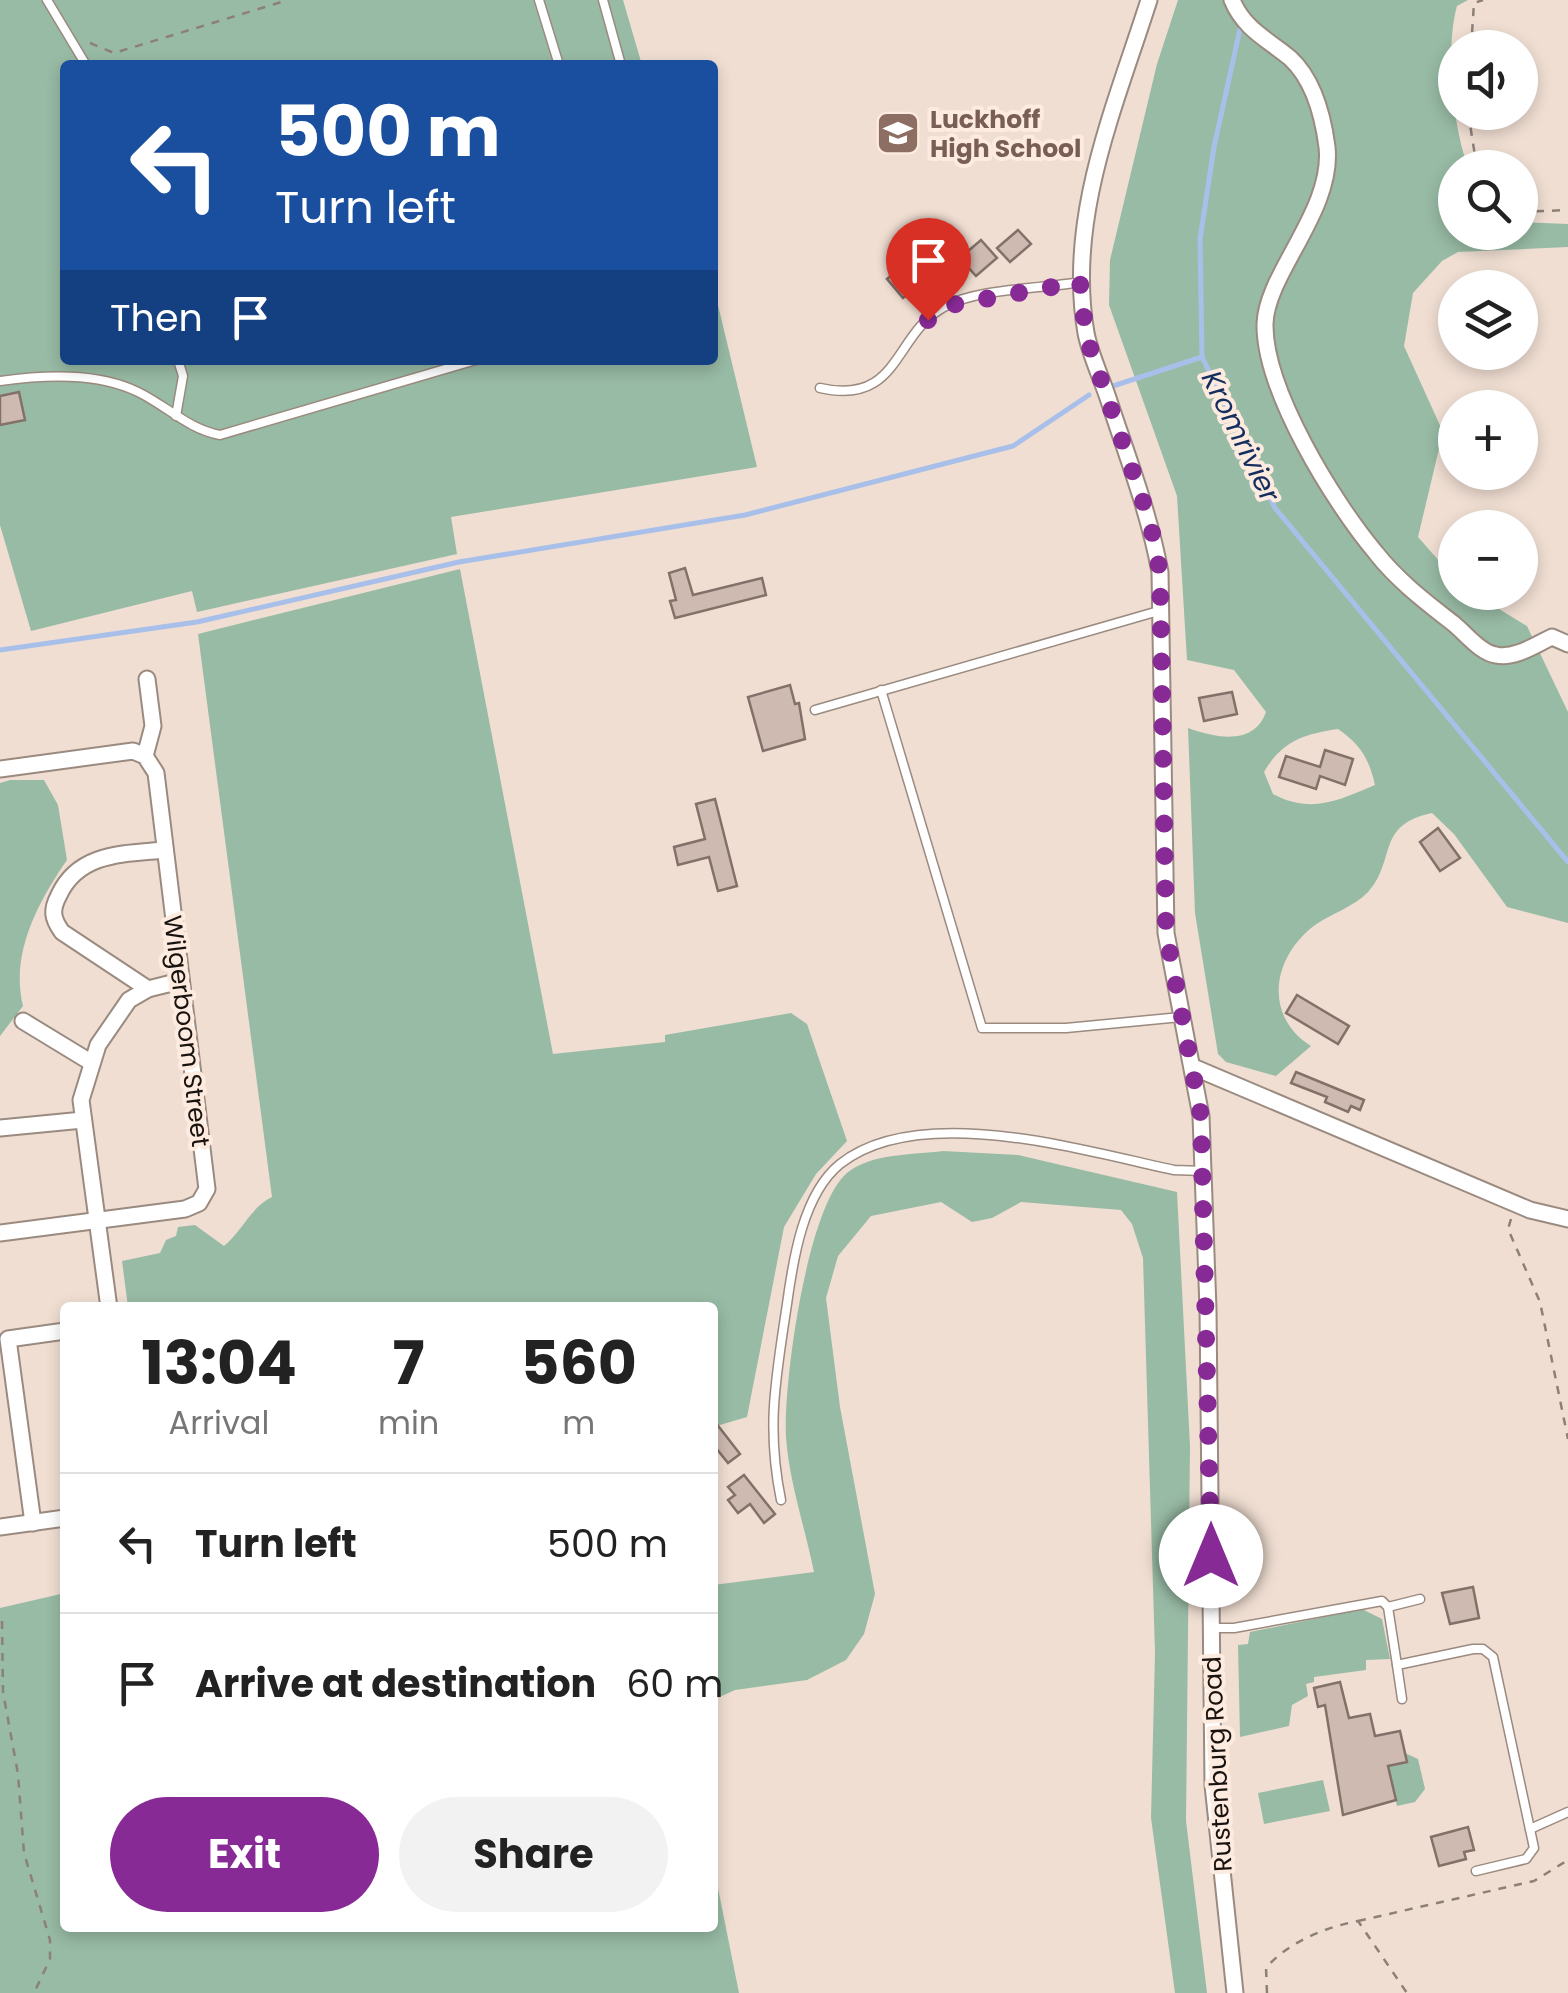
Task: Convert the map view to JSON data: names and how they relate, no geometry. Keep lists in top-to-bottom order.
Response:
{
  "streets": {
    "street": ["Wilgerboom Street", "Rustenburg Road"]
  },
  "water": ["Kromrivier"],
  "places": {
    "school or university": ["Luckhoff High School"]
  },
  "page": {
    "map_buttons": ["+", "−"],
    "turn": ["500 m", "Turn left"],
    "then": "Then",
    "eta": [
      "13:04",
      "Arrival",
      "7",
      "min",
      "560",
      "m"
    ],
    "list": [
      {
        "name": "Turn left",
        "value": "500 m"
      },
      {
        "name": "Arrive at destination",
        "value": "60 m"
      }
    ],
    "buttons": ["Exit", "Share"]
  }
}
